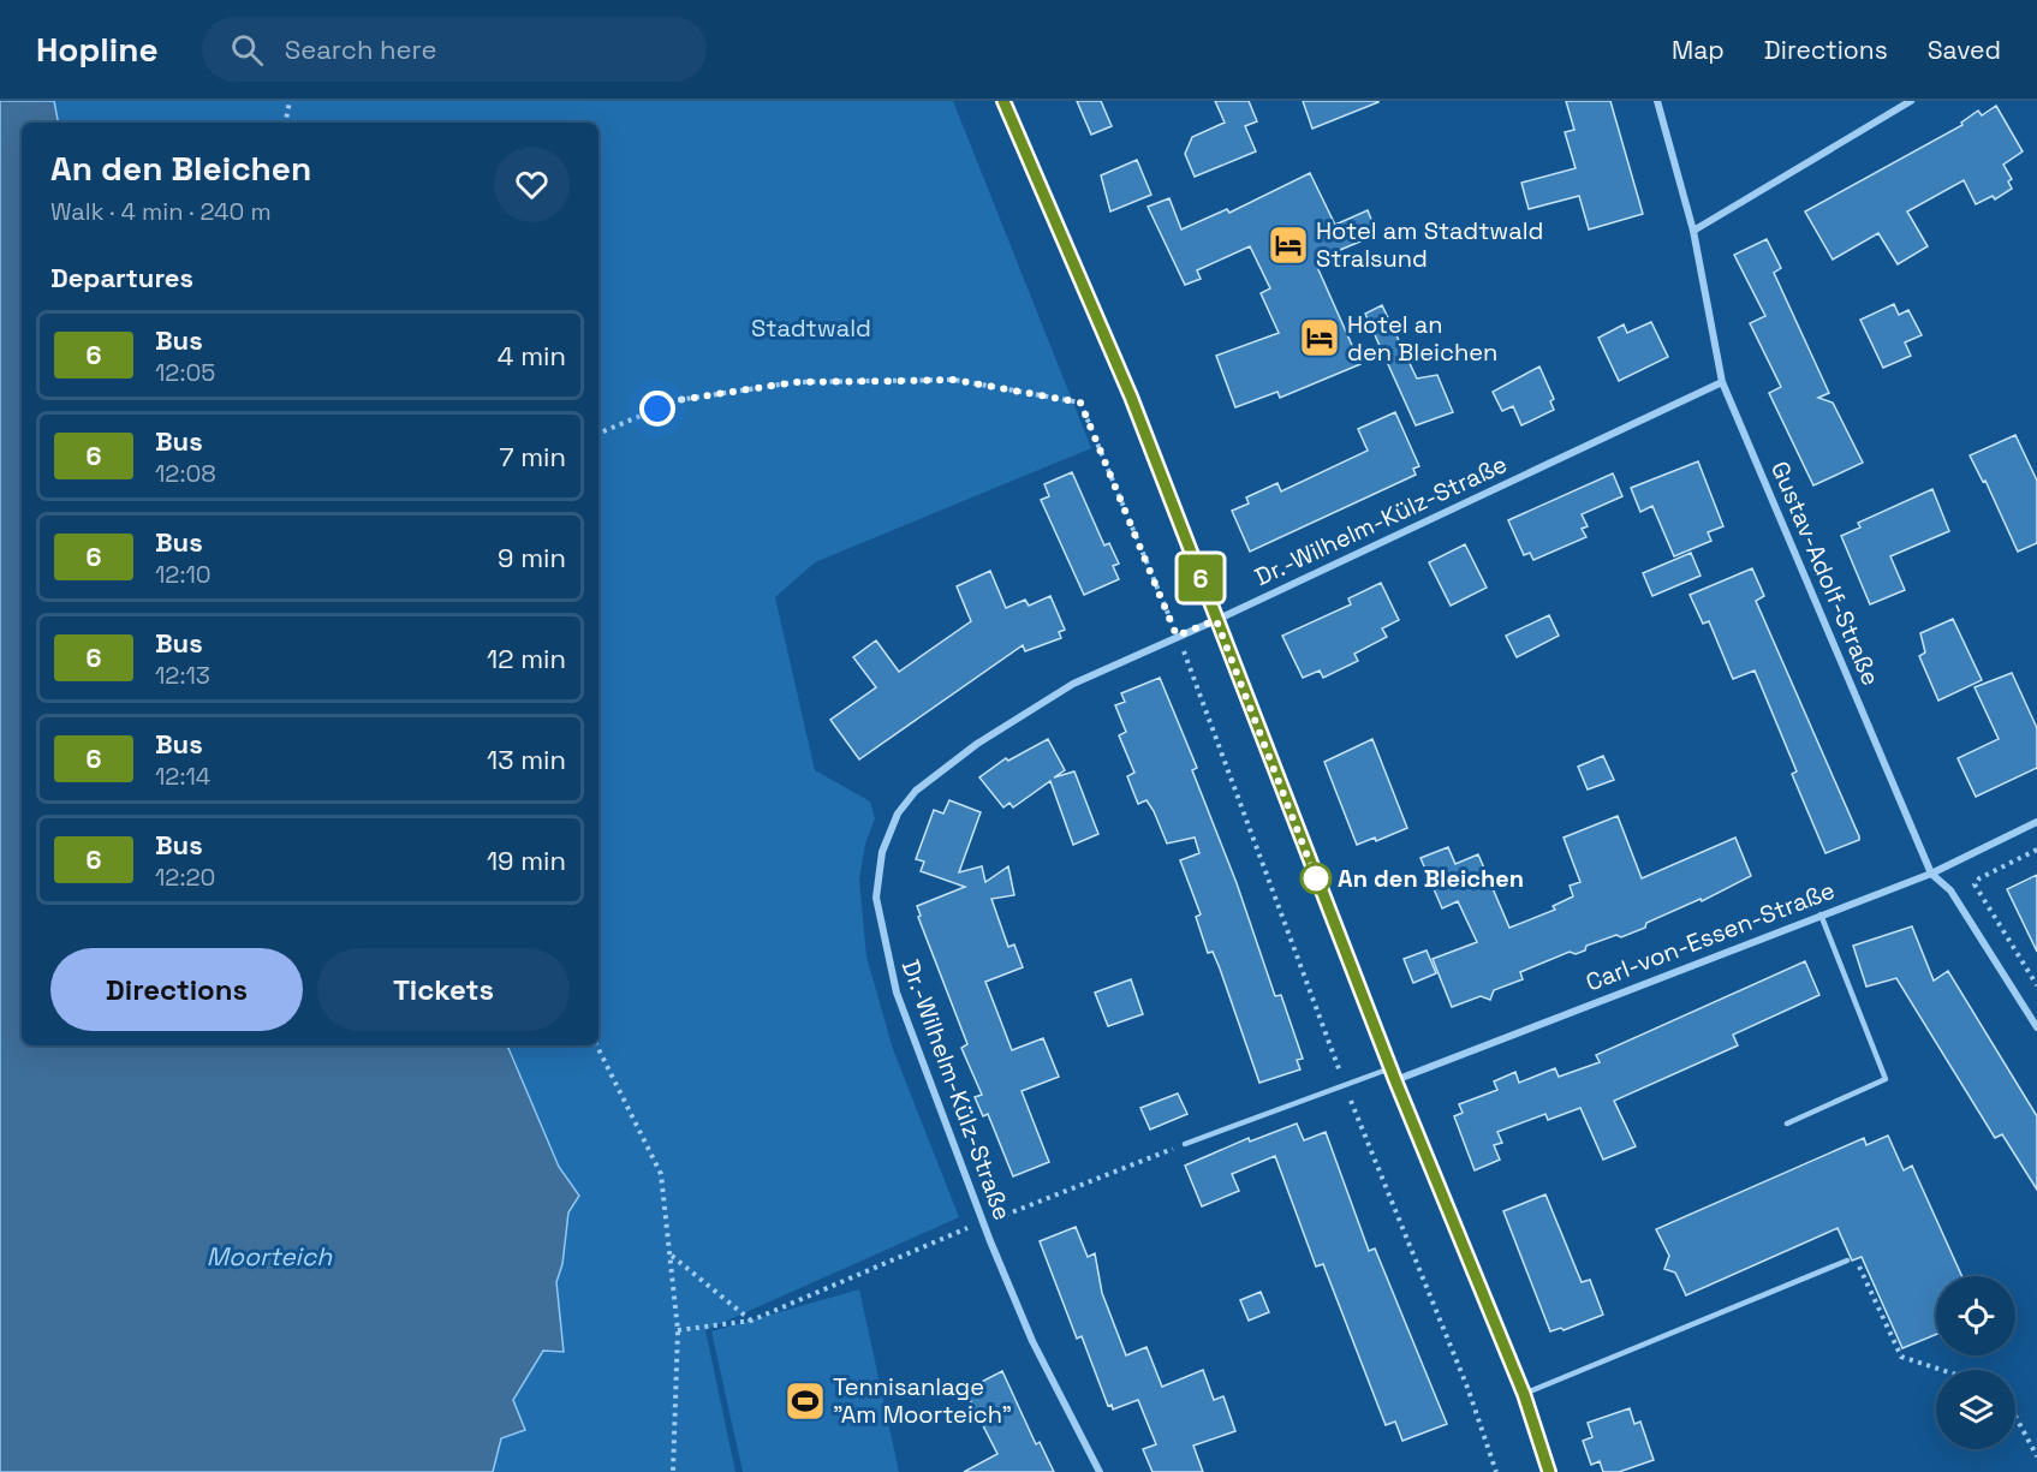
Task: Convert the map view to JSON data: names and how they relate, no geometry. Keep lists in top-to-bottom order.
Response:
{
  "streets": {
    "street": ["Dr.-Wilhelm-Külz-Straße", "Gustav-Adolf-Straße", "Carl-von-Essen-Straße"]
  },
  "crossings": [
    ["Dr.-Wilhelm-Külz-Straße", "Gustav-Adolf-Straße"],
    ["Gustav-Adolf-Straße", "Carl-von-Essen-Straße"]
  ],
  "water": ["Moorteich"],
  "parks": ["Stadtwald"],
  "places": {
    "hotel": ["Hotel am Stadtwald Stralsund", "Hotel an den Bleichen"],
    "other": ["An den Bleichen"],
    "sports": ["Tennisanlage \"Am Moorteich\""]
  },
  "lines": ["bus line 6"],
  "page": {
    "header": "Hopline",
    "search": "Search here",
    "nav": ["Map", "Directions", "Saved"],
    "on_map": "6",
    "heading": [
      ["An den Bleichen", "Walk · 4 min · 240 m"],
      "Departures"
    ],
    "list": [
      {
        "mark": "6",
        "name": "Bus",
        "note": "12:05",
        "value": "4 min"
      },
      {
        "mark": "6",
        "name": "Bus",
        "note": "12:08",
        "value": "7 min"
      },
      {
        "mark": "6",
        "name": "Bus",
        "note": "12:10",
        "value": "9 min"
      },
      {
        "mark": "6",
        "name": "Bus",
        "note": "12:13",
        "value": "12 min"
      },
      {
        "mark": "6",
        "name": "Bus",
        "note": "12:14",
        "value": "13 min"
      },
      {
        "mark": "6",
        "name": "Bus",
        "note": "12:20",
        "value": "19 min"
      }
    ],
    "buttons": ["Directions", "Tickets"]
  }
}
